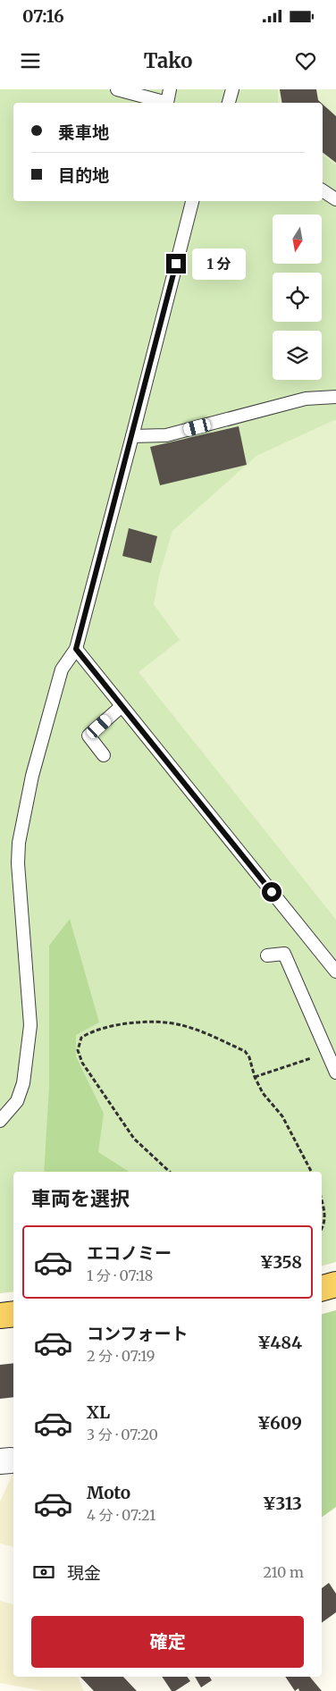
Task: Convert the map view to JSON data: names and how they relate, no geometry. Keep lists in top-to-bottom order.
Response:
{
  "north": "bottom",
  "page": {
    "status": "07:16",
    "header": "Tako",
    "banner": ["乗車地", "目的地"],
    "bubble": "1 分",
    "heading": "車両を選択",
    "list": [
      {
        "name": "エコノミー",
        "note": "1 分 · 07:18",
        "value": "¥358"
      },
      {
        "name": "コンフォート",
        "note": "2 分 · 07:19",
        "value": "¥484"
      },
      {
        "name": "XL",
        "note": "3 分 · 07:20",
        "value": "¥609"
      },
      {
        "name": "Moto",
        "note": "4 分 · 07:21",
        "value": "¥313"
      }
    ],
    "pay": ["現金", "210 m"],
    "buttons": "確定"
  }
}
